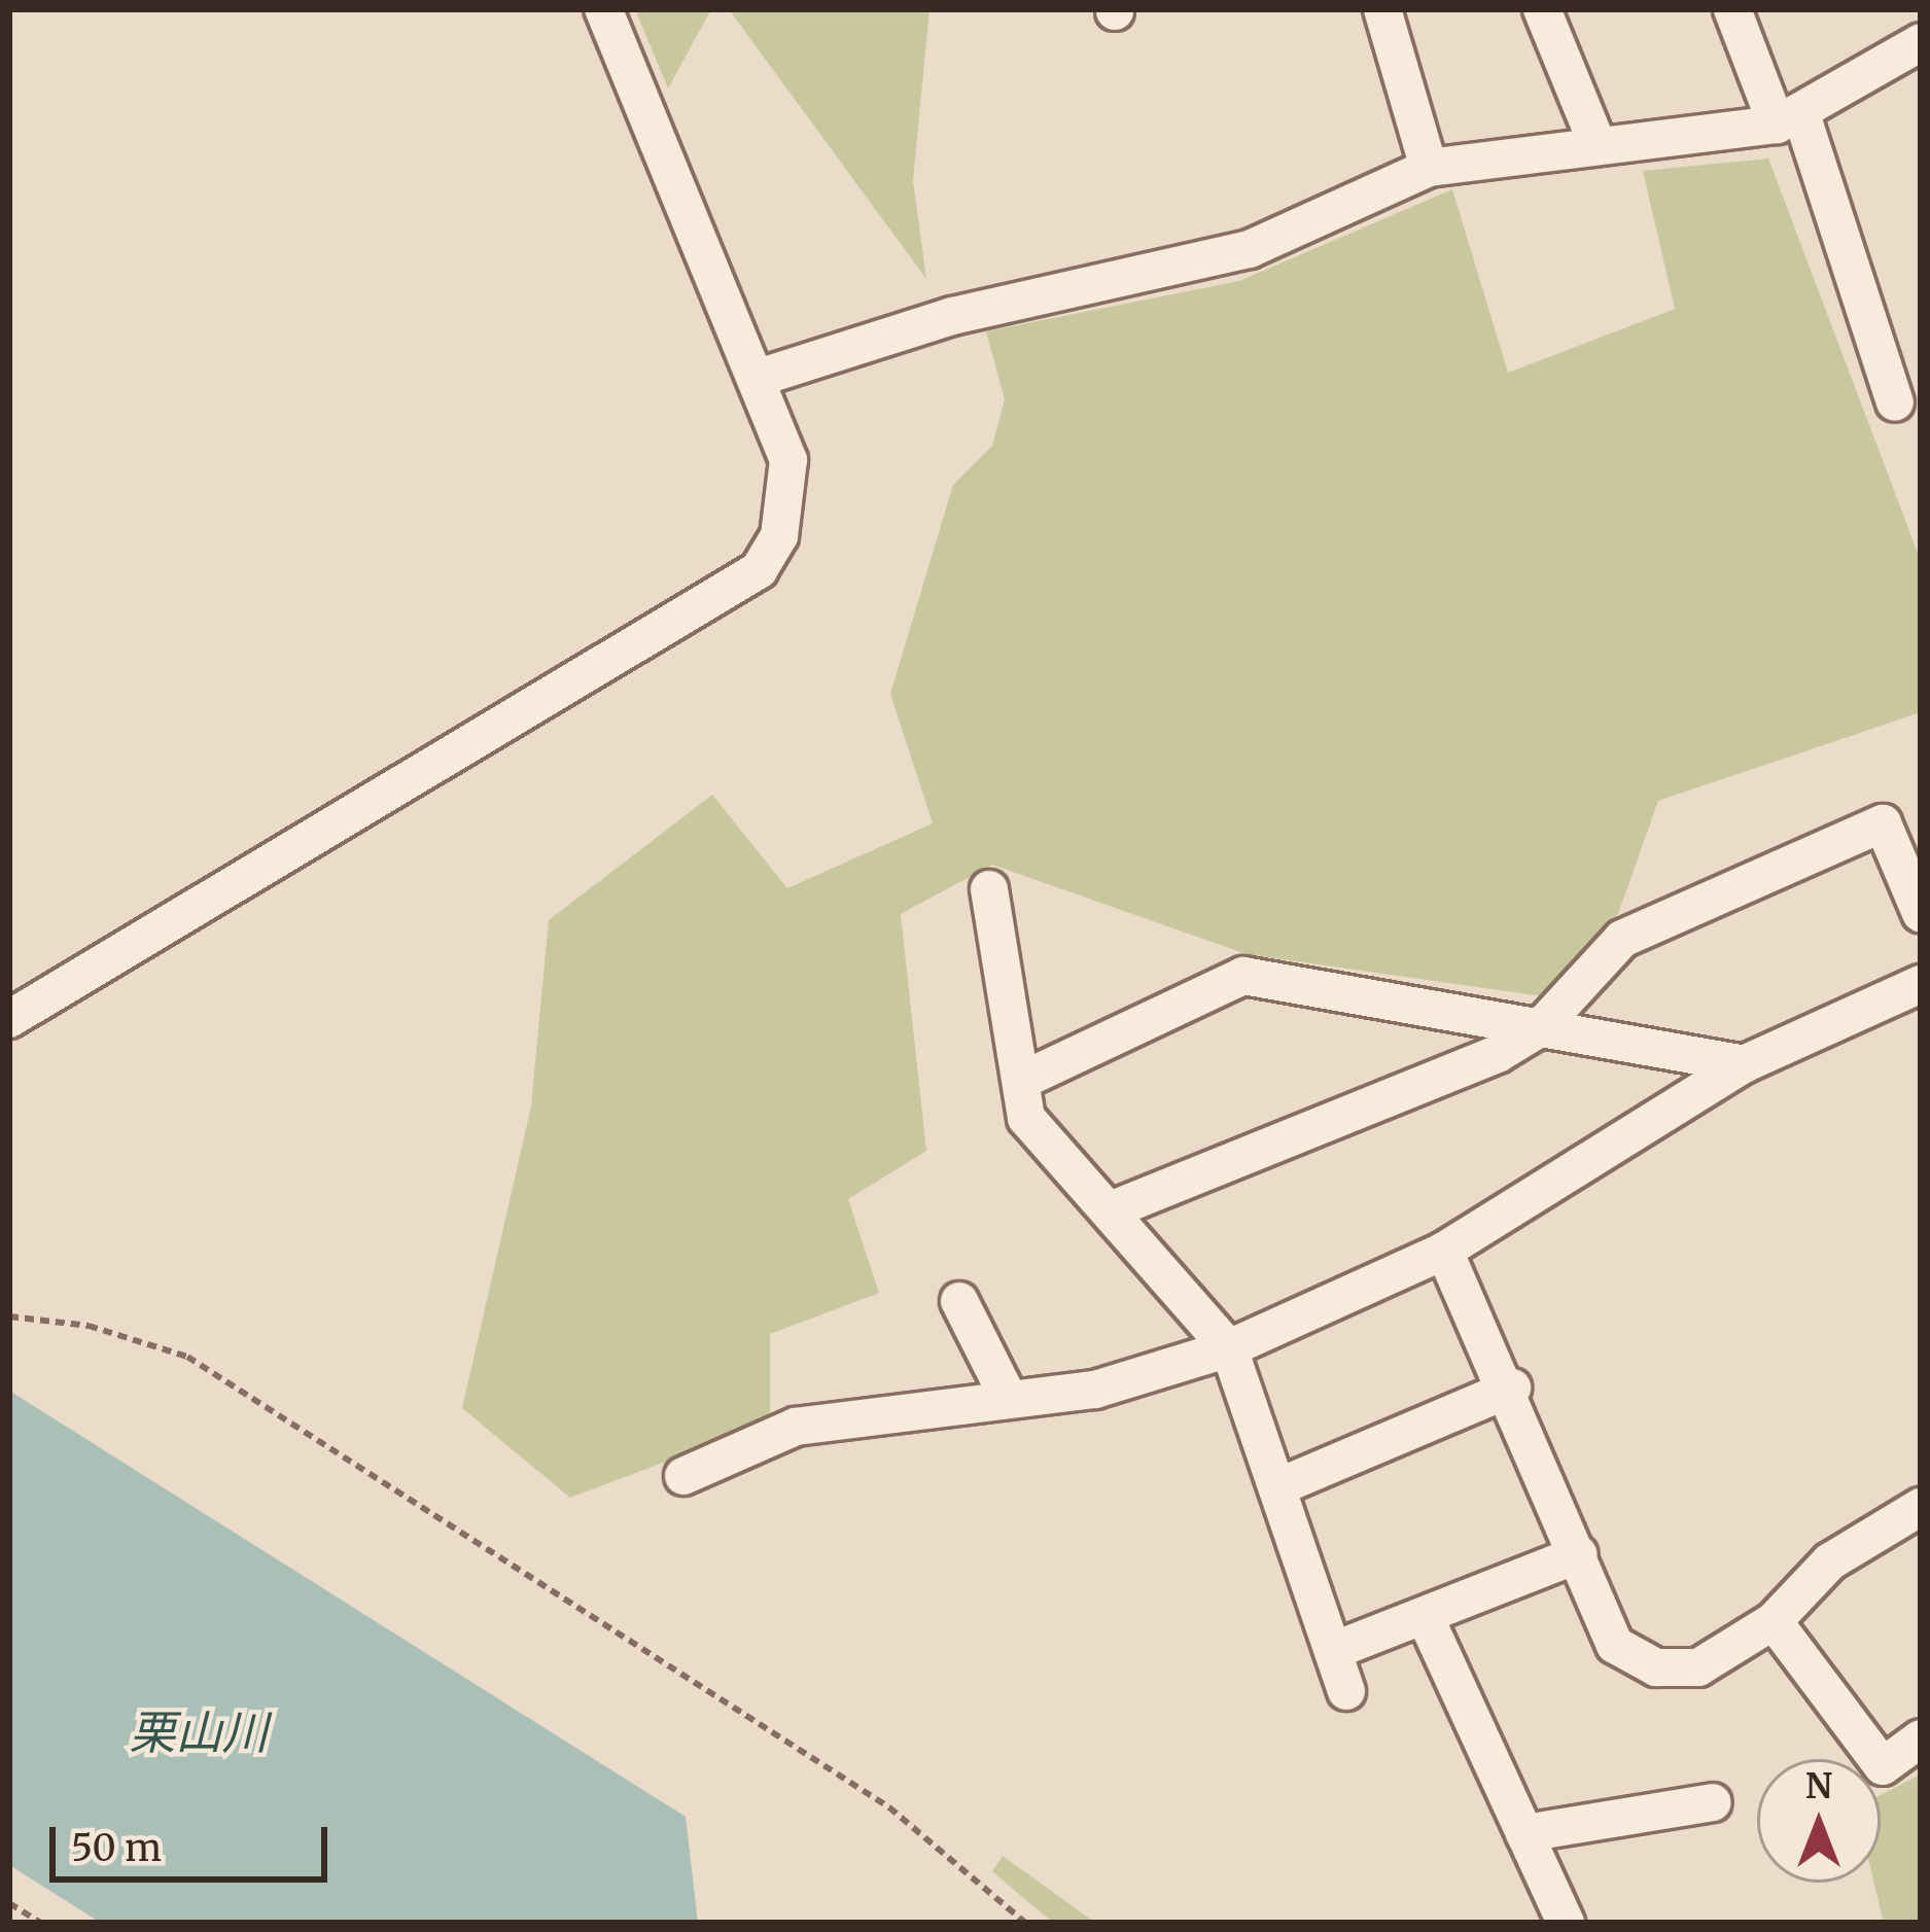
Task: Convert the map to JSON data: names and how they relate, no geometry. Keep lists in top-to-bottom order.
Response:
{
  "water": ["栗山川"],
  "scale_bar": "50 m",
  "north": "top"
}
